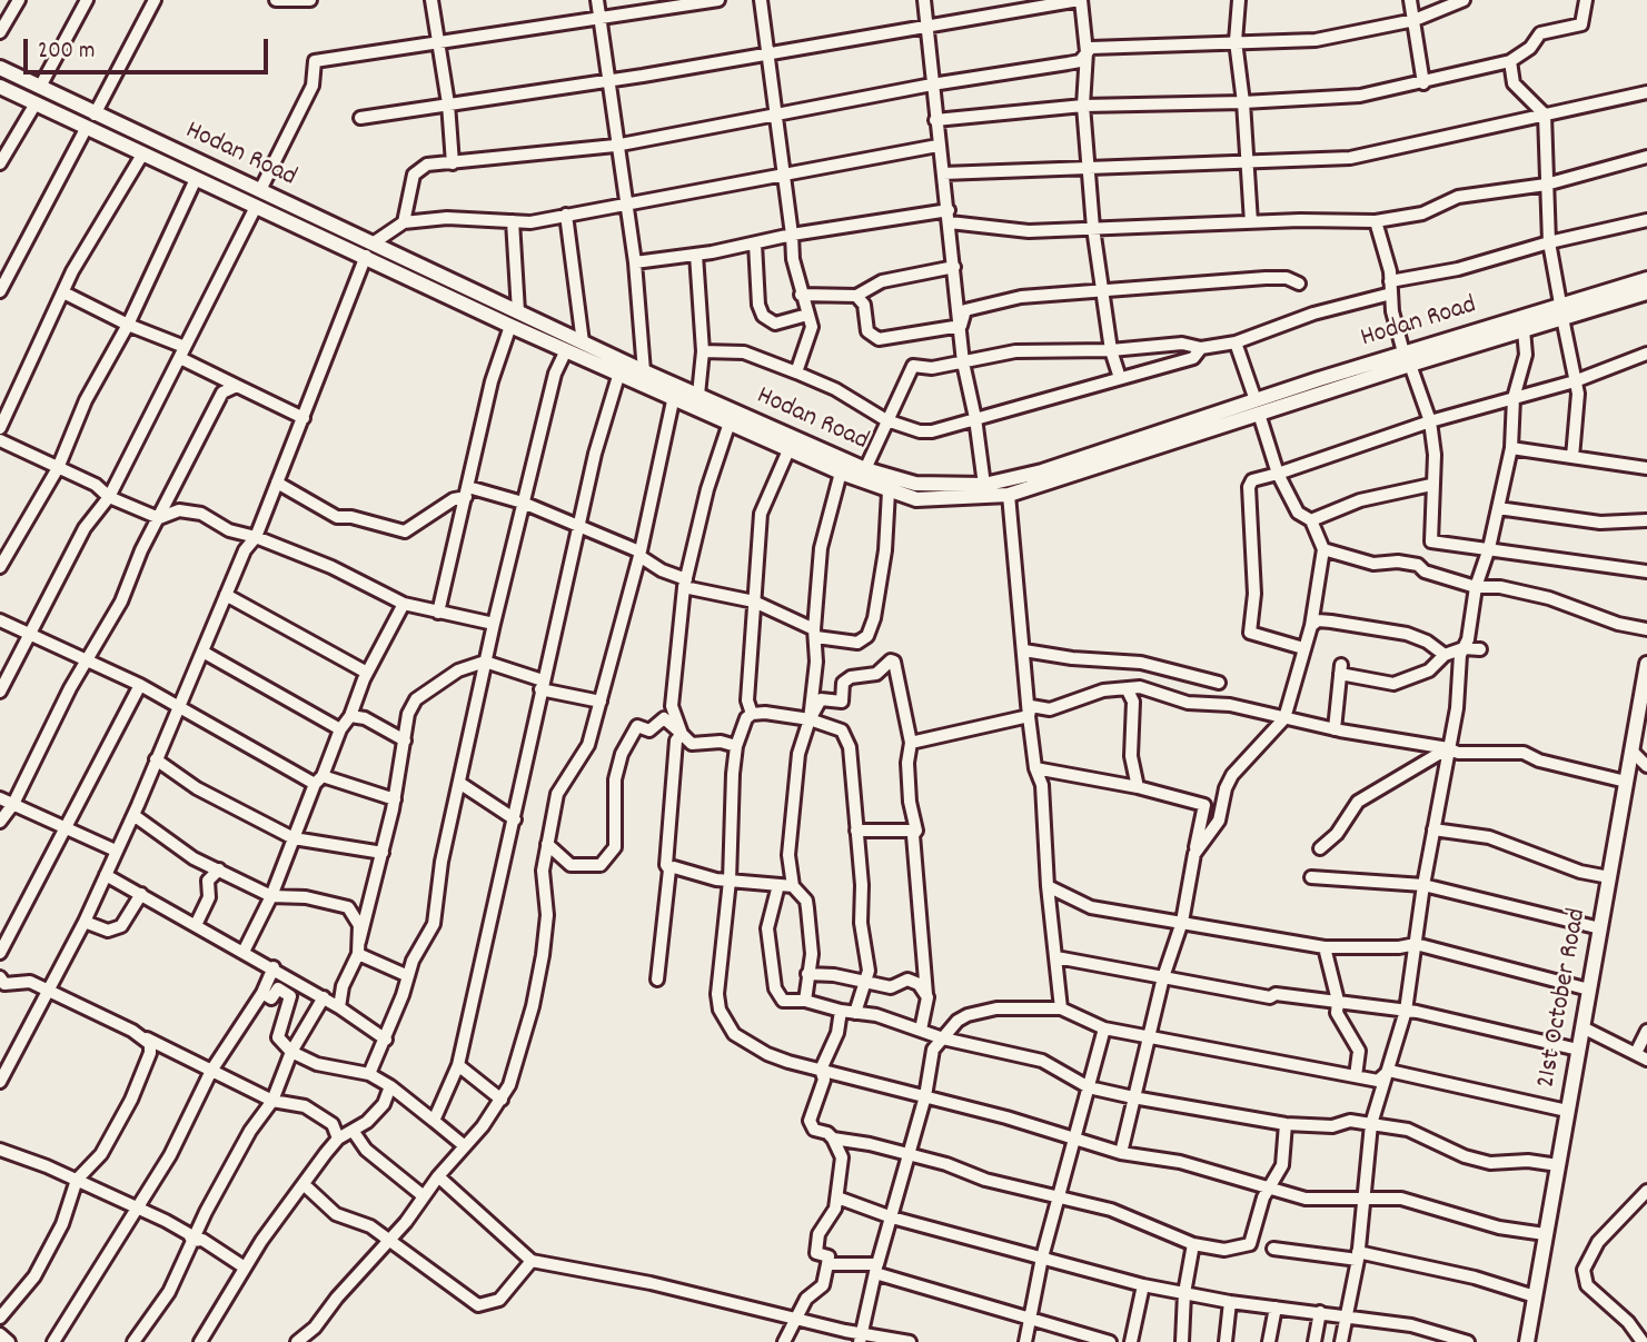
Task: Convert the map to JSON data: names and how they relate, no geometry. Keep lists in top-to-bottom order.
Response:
{
  "streets": {
    "main road": ["Hodan Road", "21st October Road"]
  },
  "scale_bar": "200 m"
}
